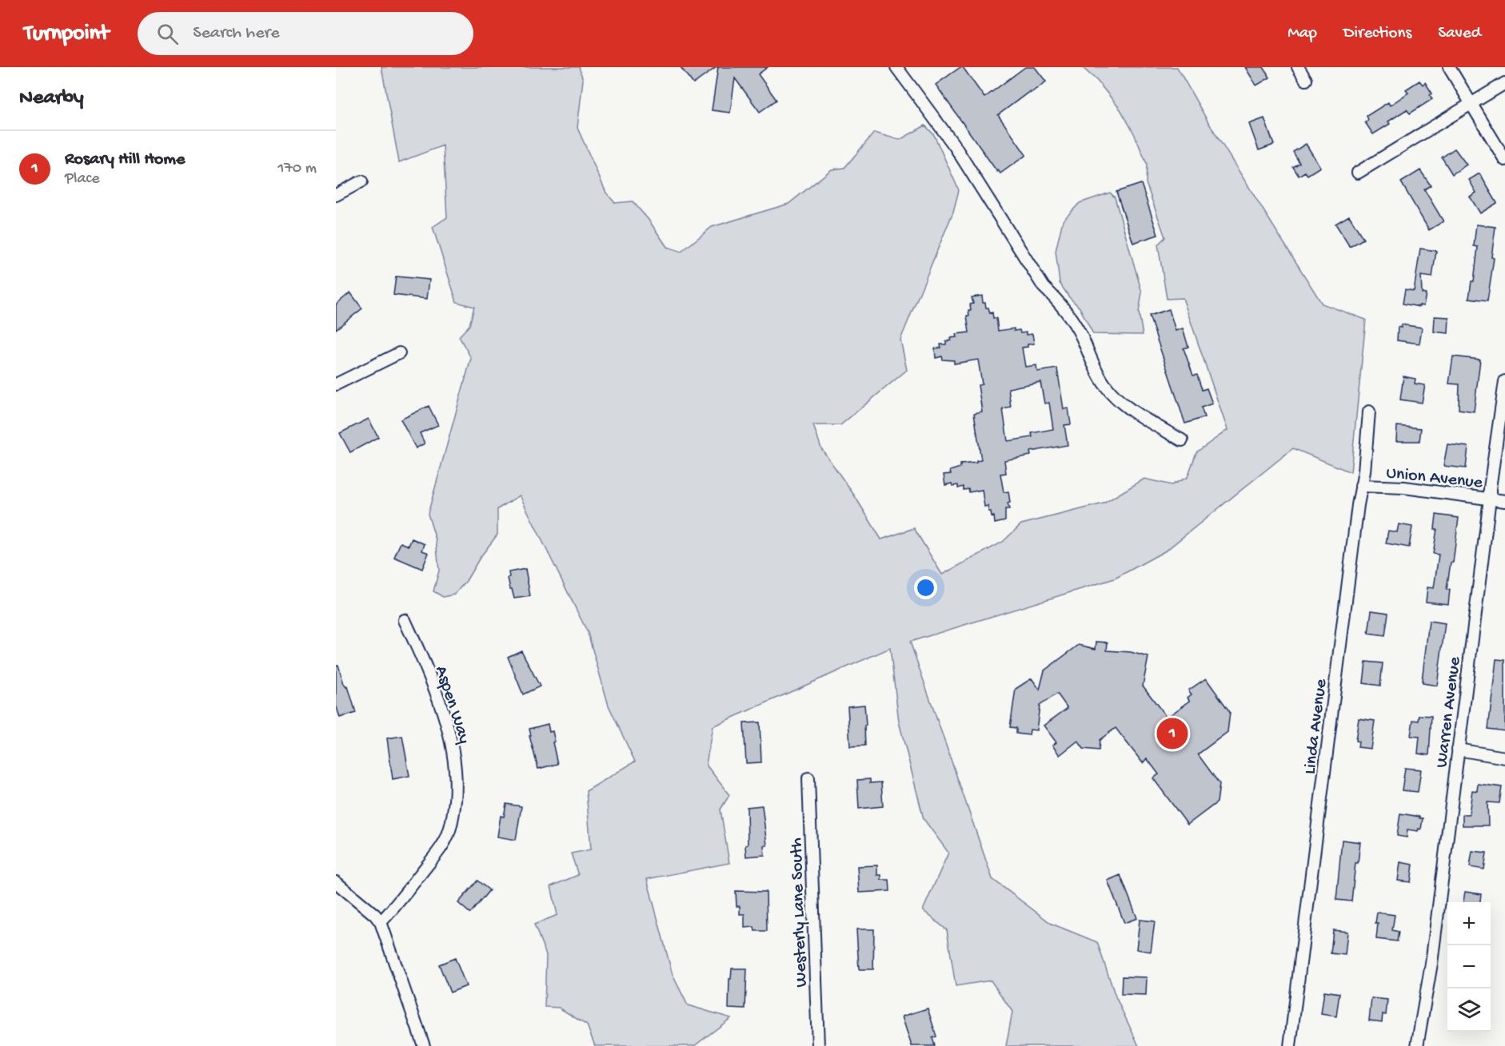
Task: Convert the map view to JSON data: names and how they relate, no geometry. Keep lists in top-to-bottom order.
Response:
{
  "streets": {
    "street": [
      "Union Avenue",
      "Aspen Way",
      "Warren Avenue",
      "Linda Avenue",
      "Westerly Lane South"
    ]
  },
  "crossings": [
    ["Union Avenue", "Warren Avenue"],
    ["Union Avenue", "Linda Avenue"]
  ],
  "page": {
    "header": "Turnpoint",
    "search": "Search here",
    "nav": ["Map", "Directions", "Saved"],
    "heading": "Nearby",
    "list": [
      {
        "mark": "1",
        "name": "Rosary Hill Home",
        "note": "Place",
        "value": "170 m"
      }
    ],
    "pins": "1",
    "map_buttons": ["+", "−"]
  }
}
